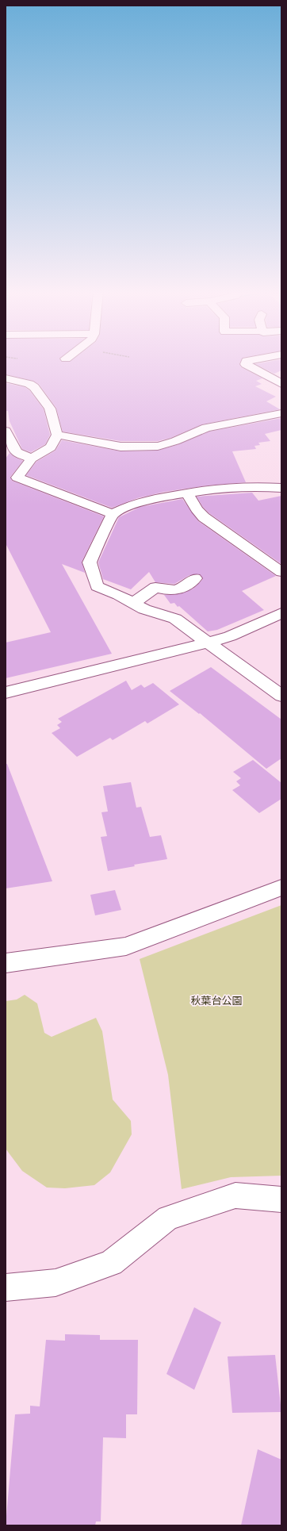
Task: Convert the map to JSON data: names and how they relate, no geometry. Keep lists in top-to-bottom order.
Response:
{
  "parks": ["秋葉台公園"]
}
